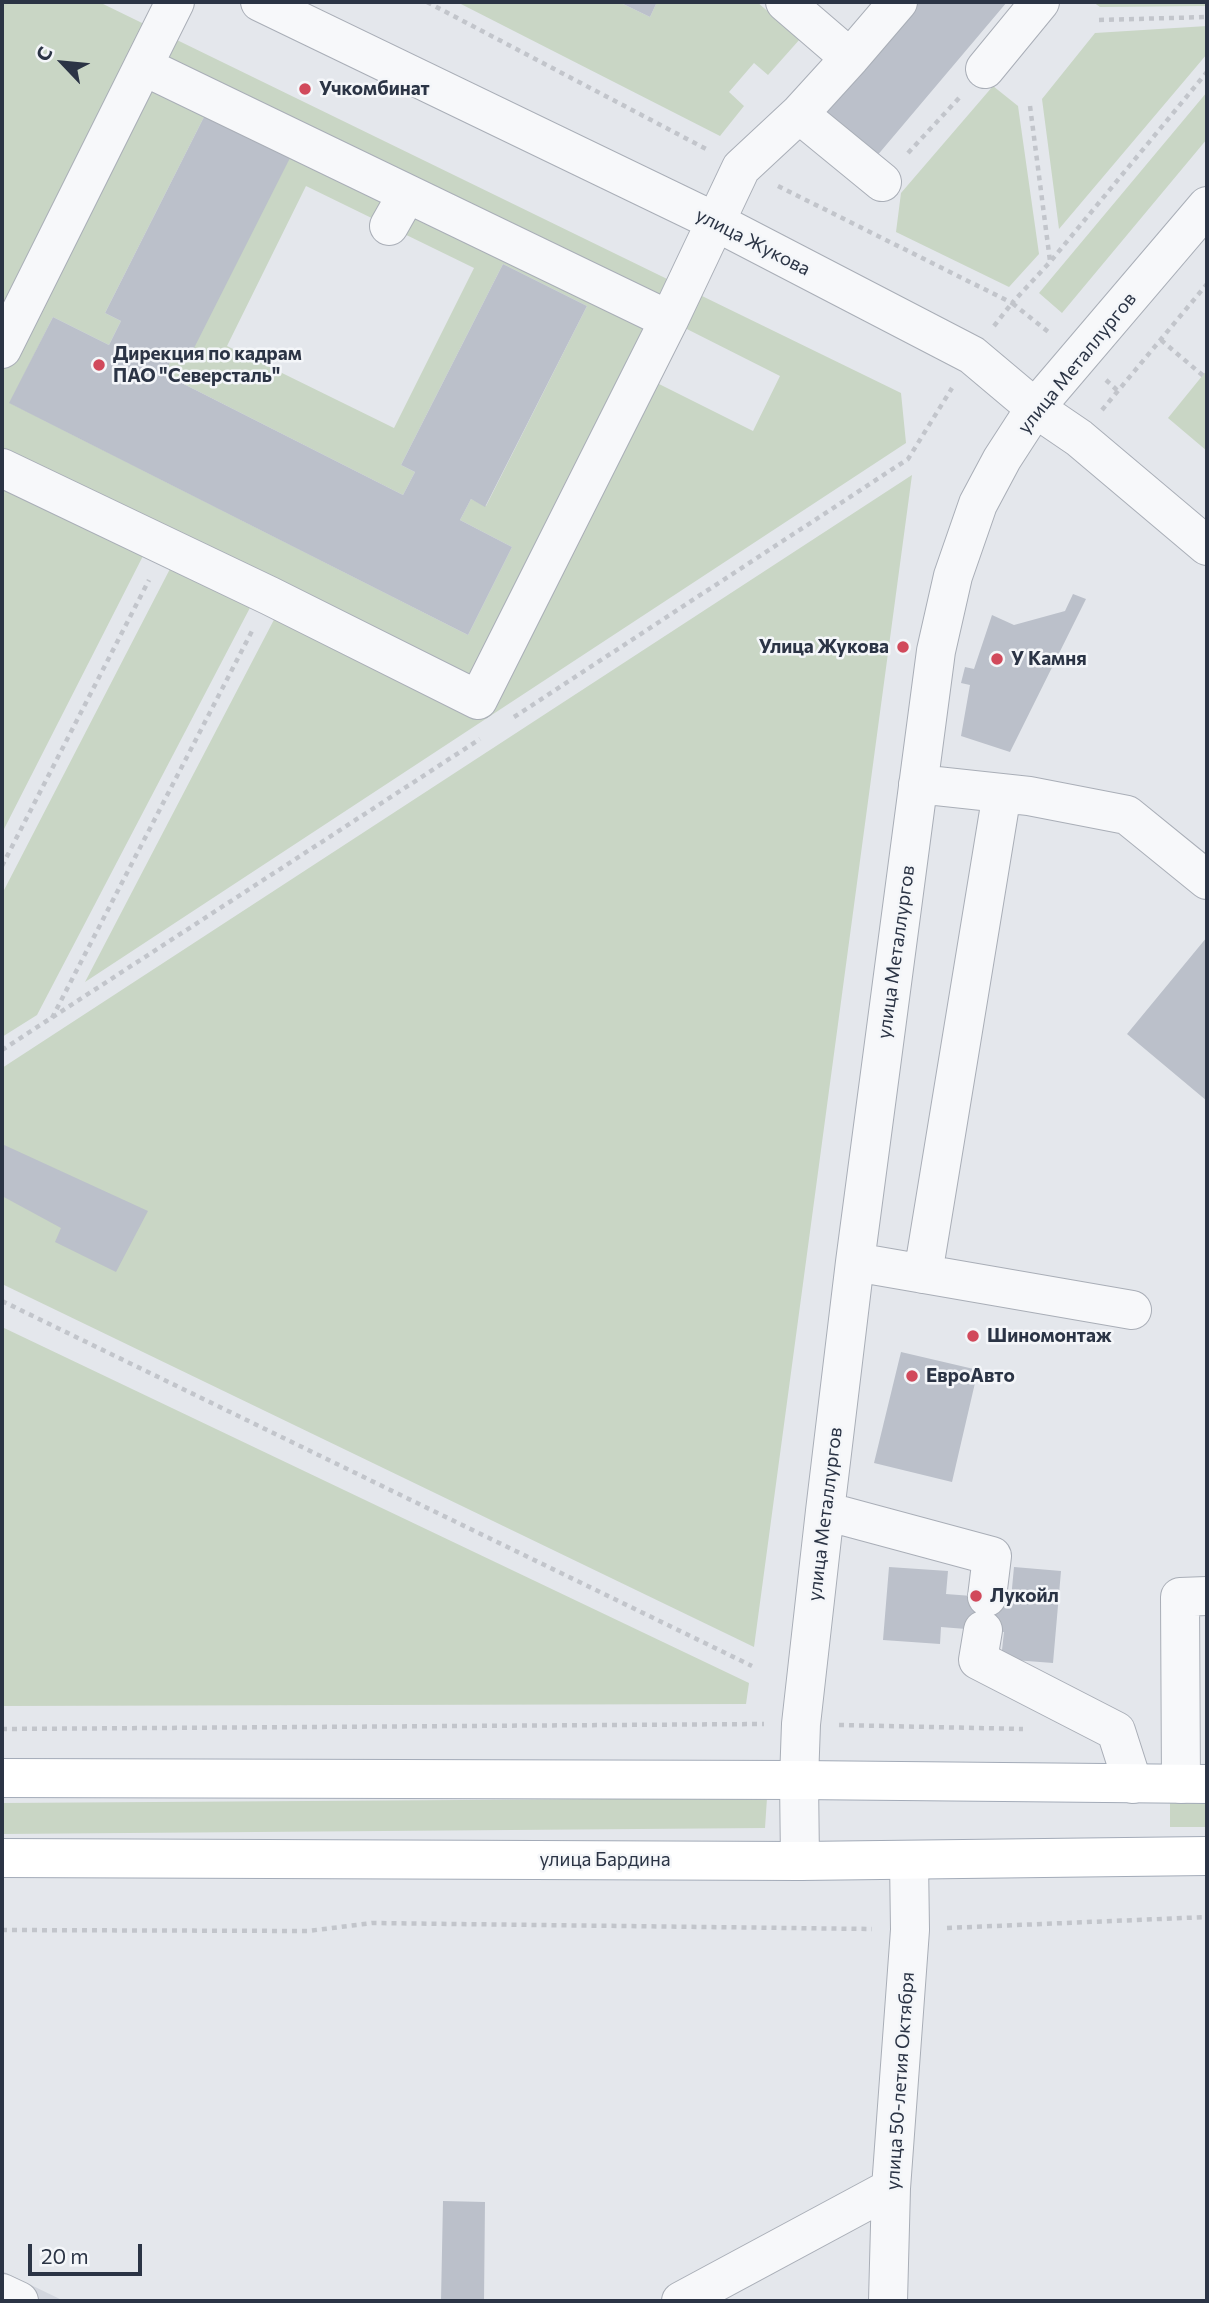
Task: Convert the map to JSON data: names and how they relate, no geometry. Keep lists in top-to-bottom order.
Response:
{
  "streets": {
    "main road": ["улица Бардина"],
    "street": ["улица Жукова", "улица Металлургов", "улица 50-летия Октября"]
  },
  "crossings": [
    ["улица Жукова", "улица Металлургов"],
    ["улица Металлургов", "улица Бардина"],
    ["улица Бардина", "улица 50-летия Октября"]
  ],
  "places": [
    "Учкомбинат",
    "Дирекция по кадрам ПАО \"Северсталь\"",
    "Улица Жукова",
    "У Камня",
    "Шиномонтаж",
    "ЕвроАвто",
    "Лукойл"
  ],
  "scale_bar": "20 m",
  "north": "top left"
}
